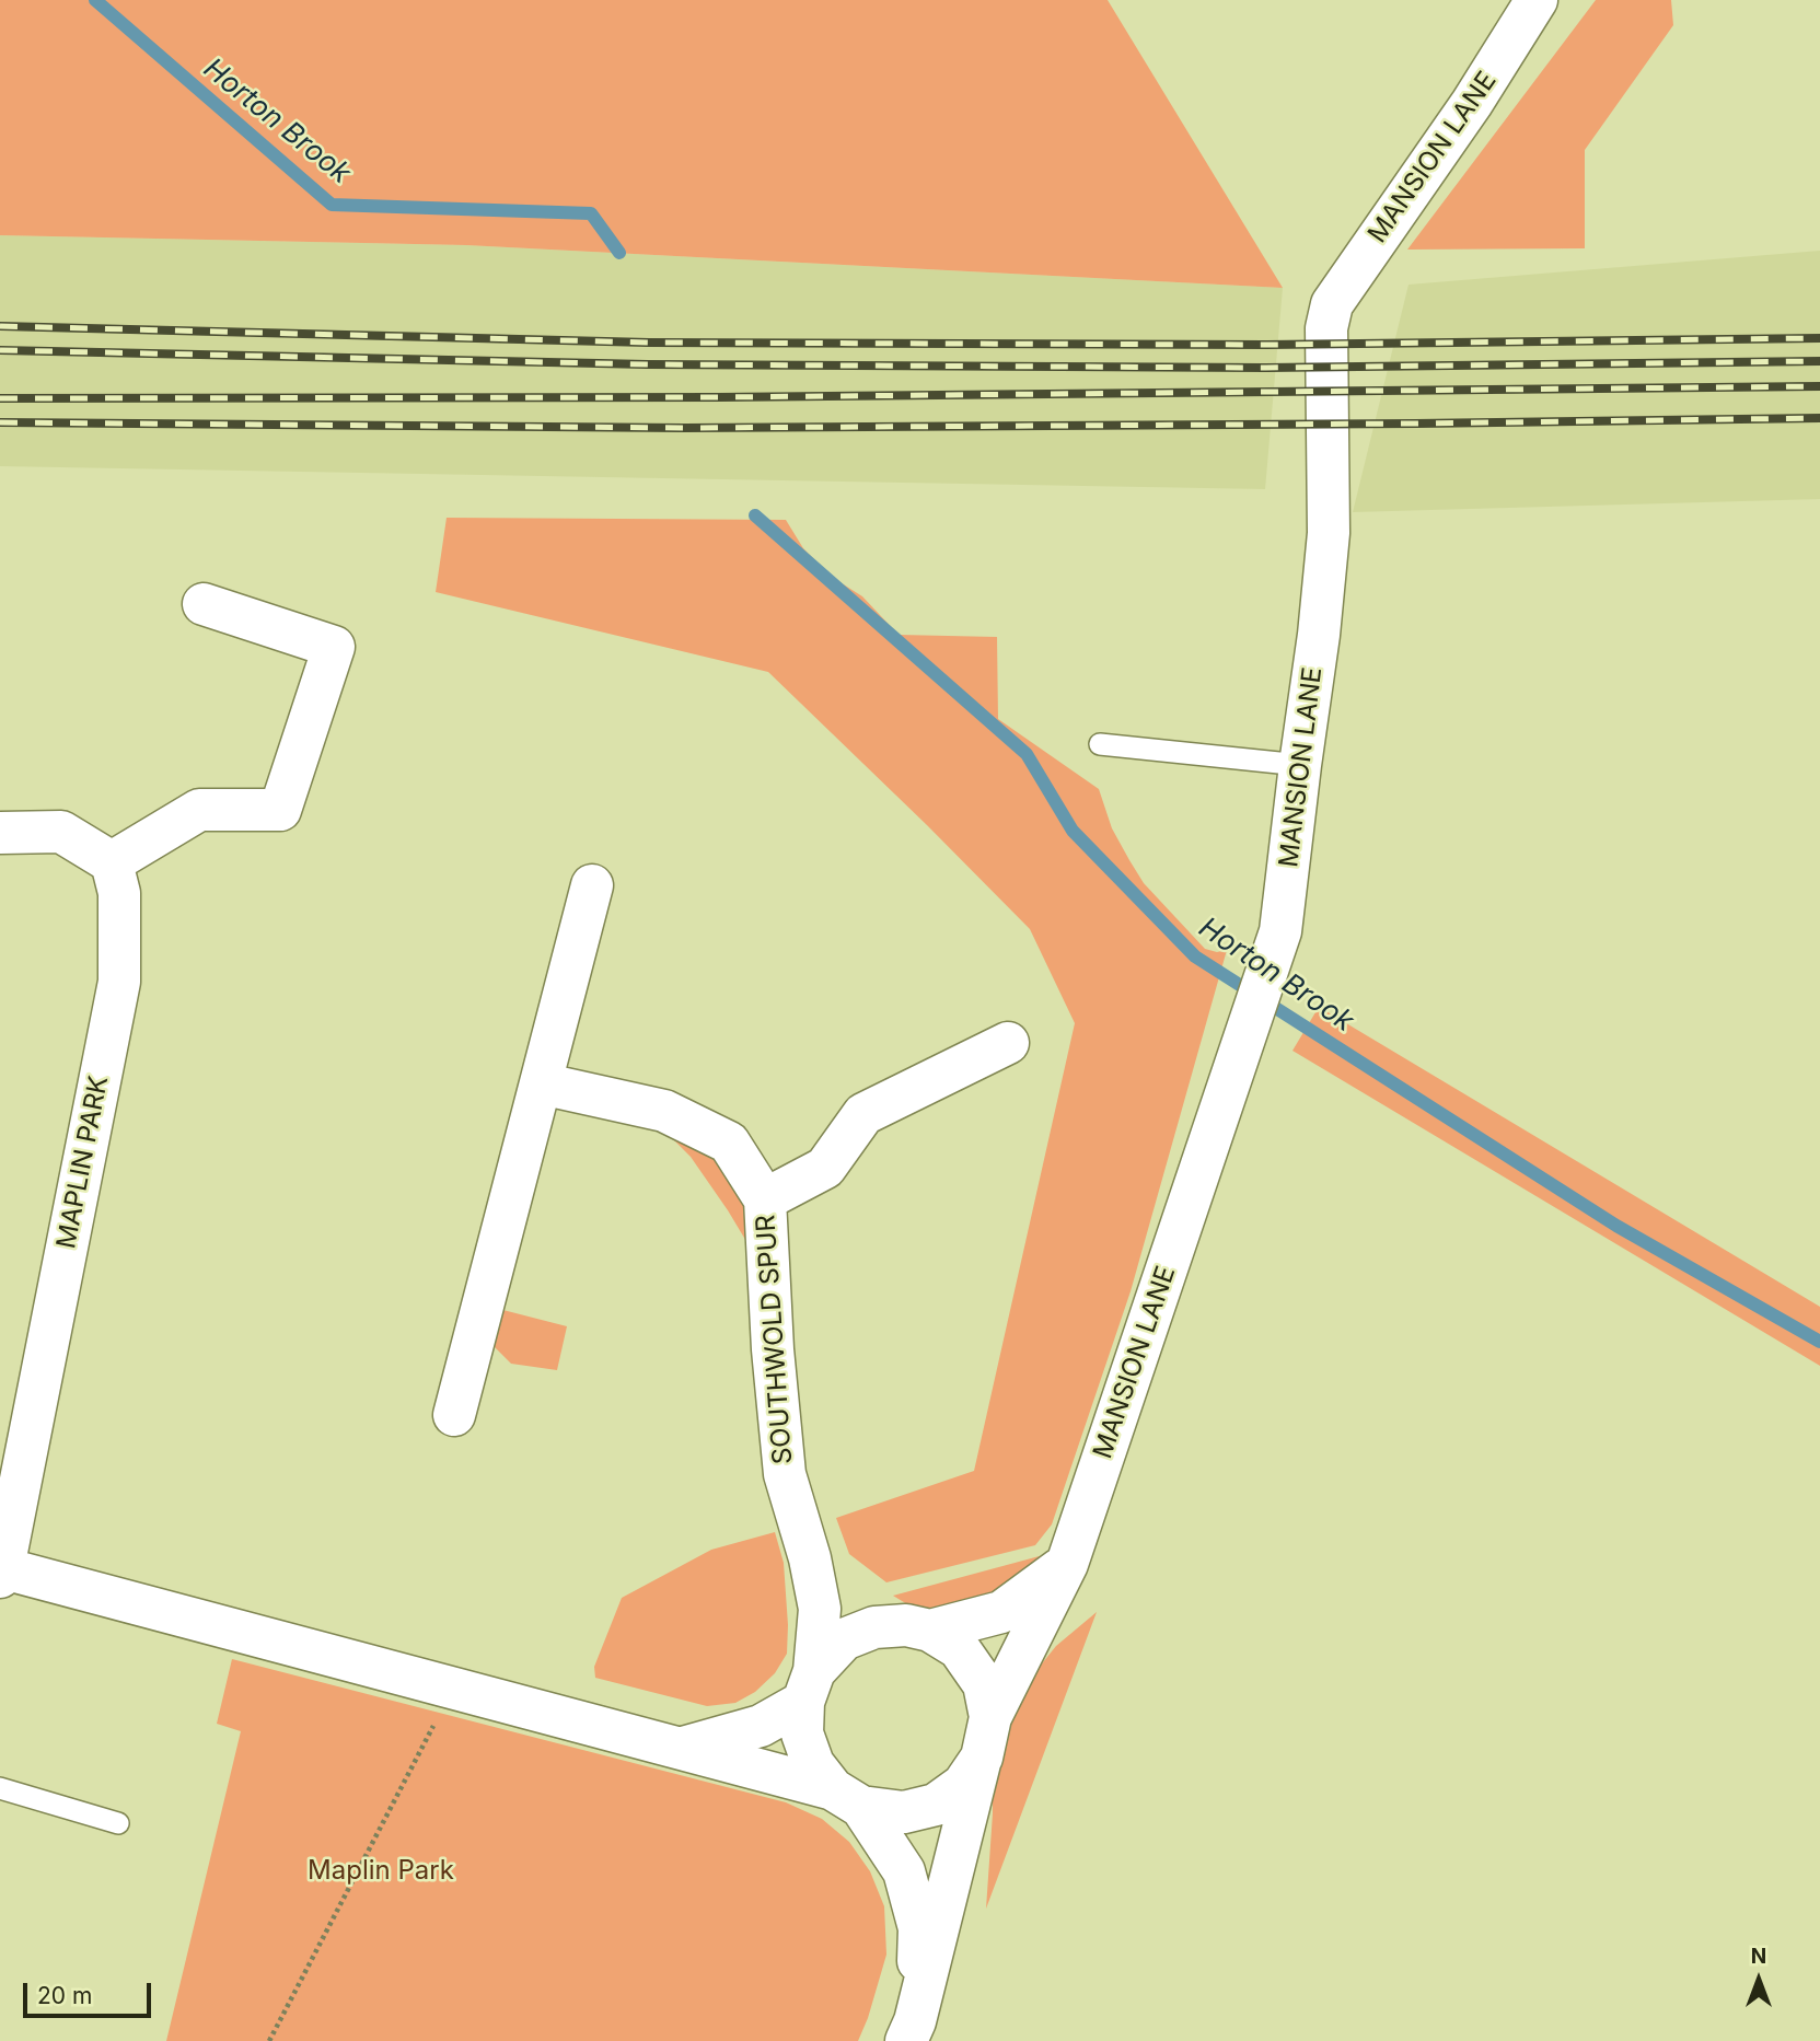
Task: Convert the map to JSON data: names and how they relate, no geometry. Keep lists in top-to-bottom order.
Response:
{
  "streets": {
    "street": ["MANSION LANE", "MAPLIN PARK", "SOUTHWOLD SPUR"]
  },
  "crossings": [
    ["MANSION LANE", "MAPLIN PARK"],
    ["MANSION LANE", "SOUTHWOLD SPUR"]
  ],
  "water": ["Horton Brook"],
  "parks": ["Maplin Park"],
  "scale_bar": "20 m",
  "north": "top"
}
